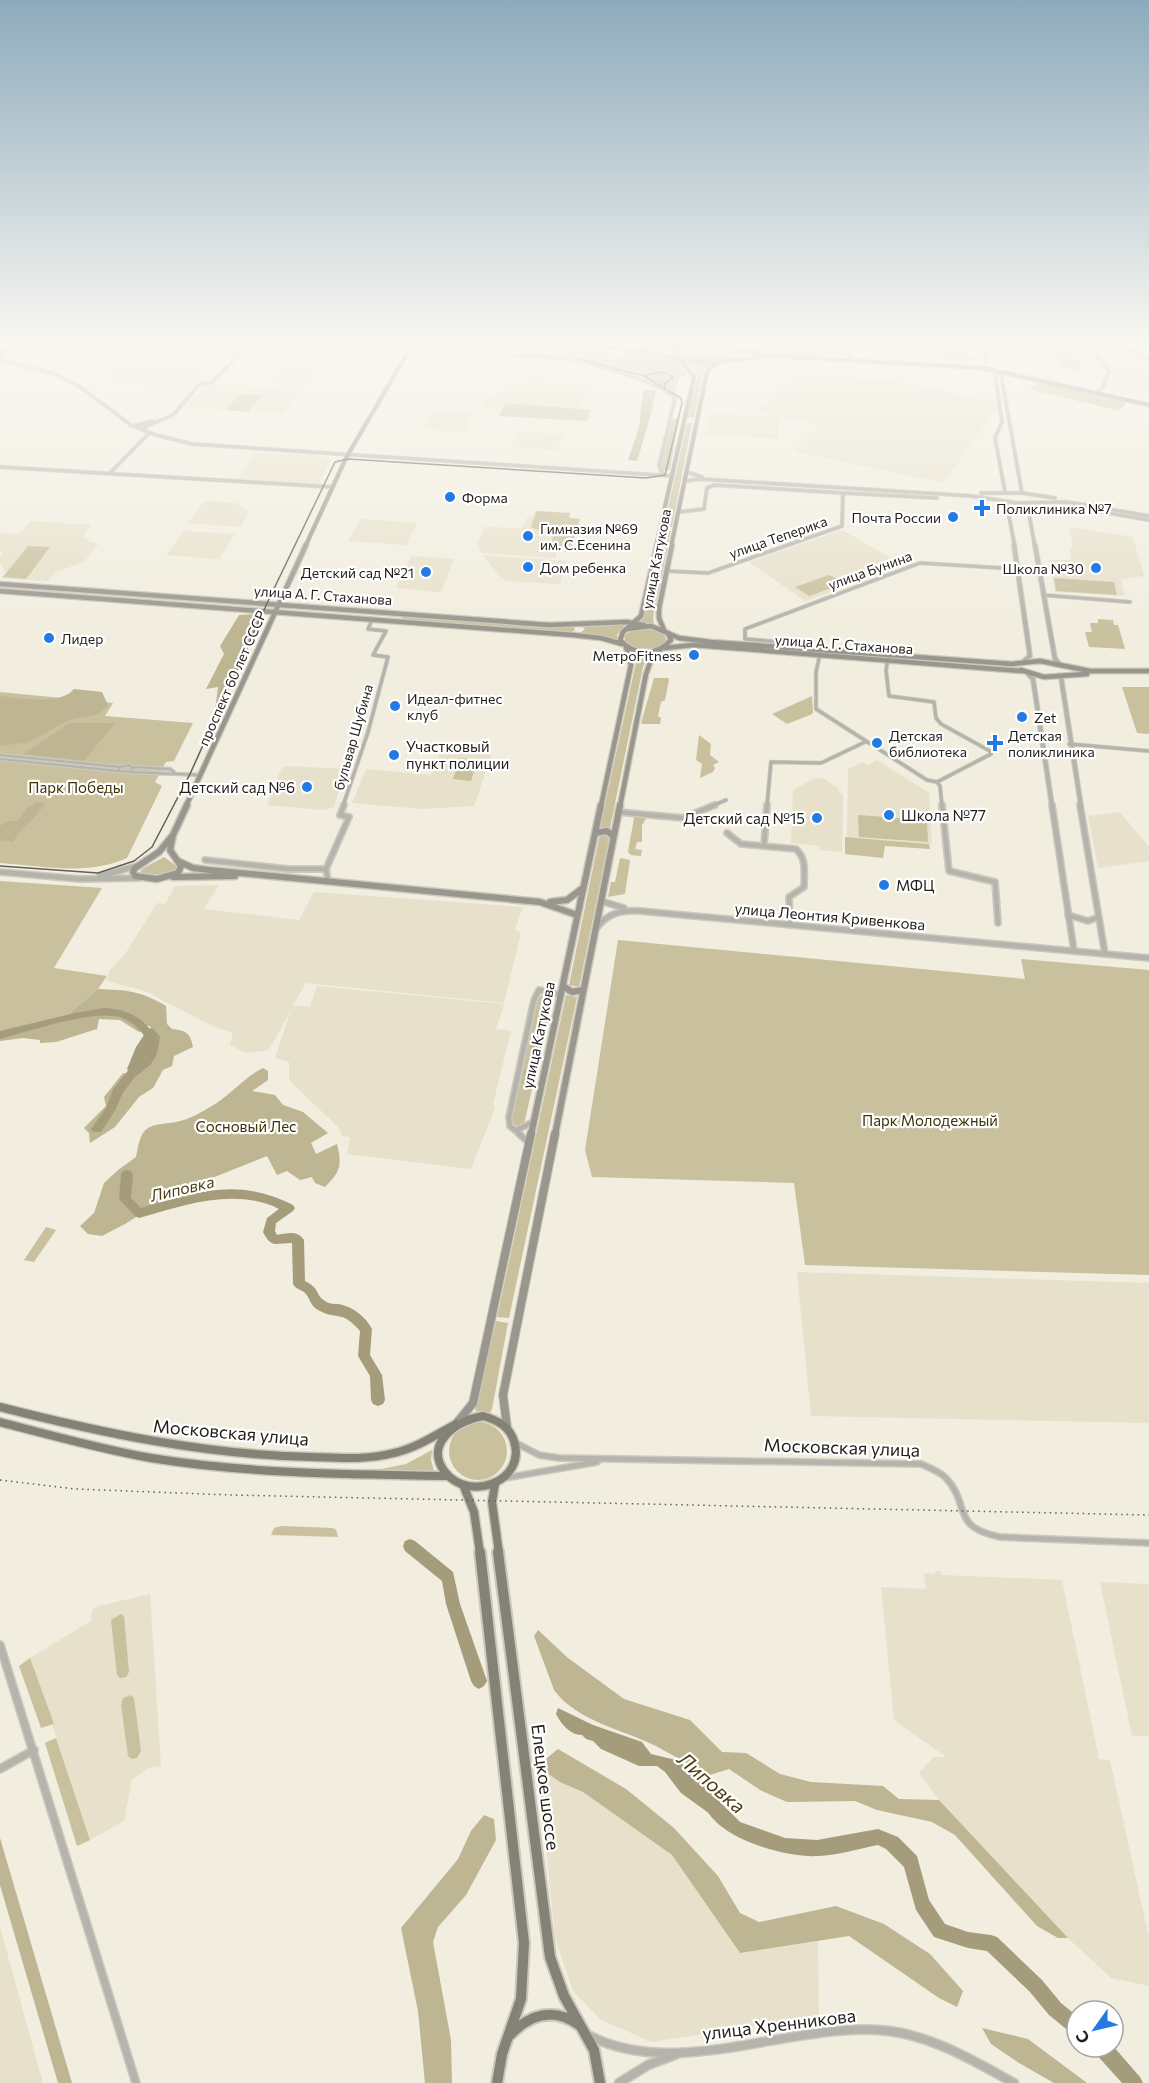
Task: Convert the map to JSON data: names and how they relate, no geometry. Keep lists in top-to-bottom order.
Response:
{
  "streets": {
    "main road": [
      "улица Катукова",
      "улица А. Г. Стаханова",
      "проспект 60 лет СССР",
      "Московская улица",
      "Елецкое шоссе"
    ],
    "street": [
      "улица Теперика",
      "улица Бунина",
      "бульвар Шубина",
      "улица Леонтия Кривенкова",
      "улица Хренникова"
    ]
  },
  "crossings": [
    ["улица Теперика", "улица Катукова"],
    ["улица Катукова", "улица А. Г. Стаханова"],
    ["улица Катукова", "Московская улица"],
    ["улица Катукова", "Елецкое шоссе"],
    ["улица Бунина", "улица А. Г. Стаханова"],
    ["улица А. Г. Стаханова", "проспект 60 лет СССР"],
    ["улица А. Г. Стаханова", "бульвар Шубина"],
    ["Московская улица", "Елецкое шоссе"]
  ],
  "water": ["Липовка"],
  "parks": ["Парк Победы", "Парк Молодежный", "Сосновый Лес"],
  "places": {
    "other": [
      "Форма",
      "Почта России",
      "Гимназия №69 им. С.Есенина",
      "Дом ребенка",
      "Школа №30",
      "Детский сад №21",
      "Лидер",
      "МетроFitness",
      "Идеал-фитнес клуб",
      "Zet",
      "Детская библиотека",
      "Участковый пункт полиции",
      "Детский сад №6",
      "Школа №77",
      "Детский сад №15",
      "МФЦ"
    ],
    "health": ["Поликлиника №7", "Детская поликлиника"]
  },
  "north": "bottom left"
}
